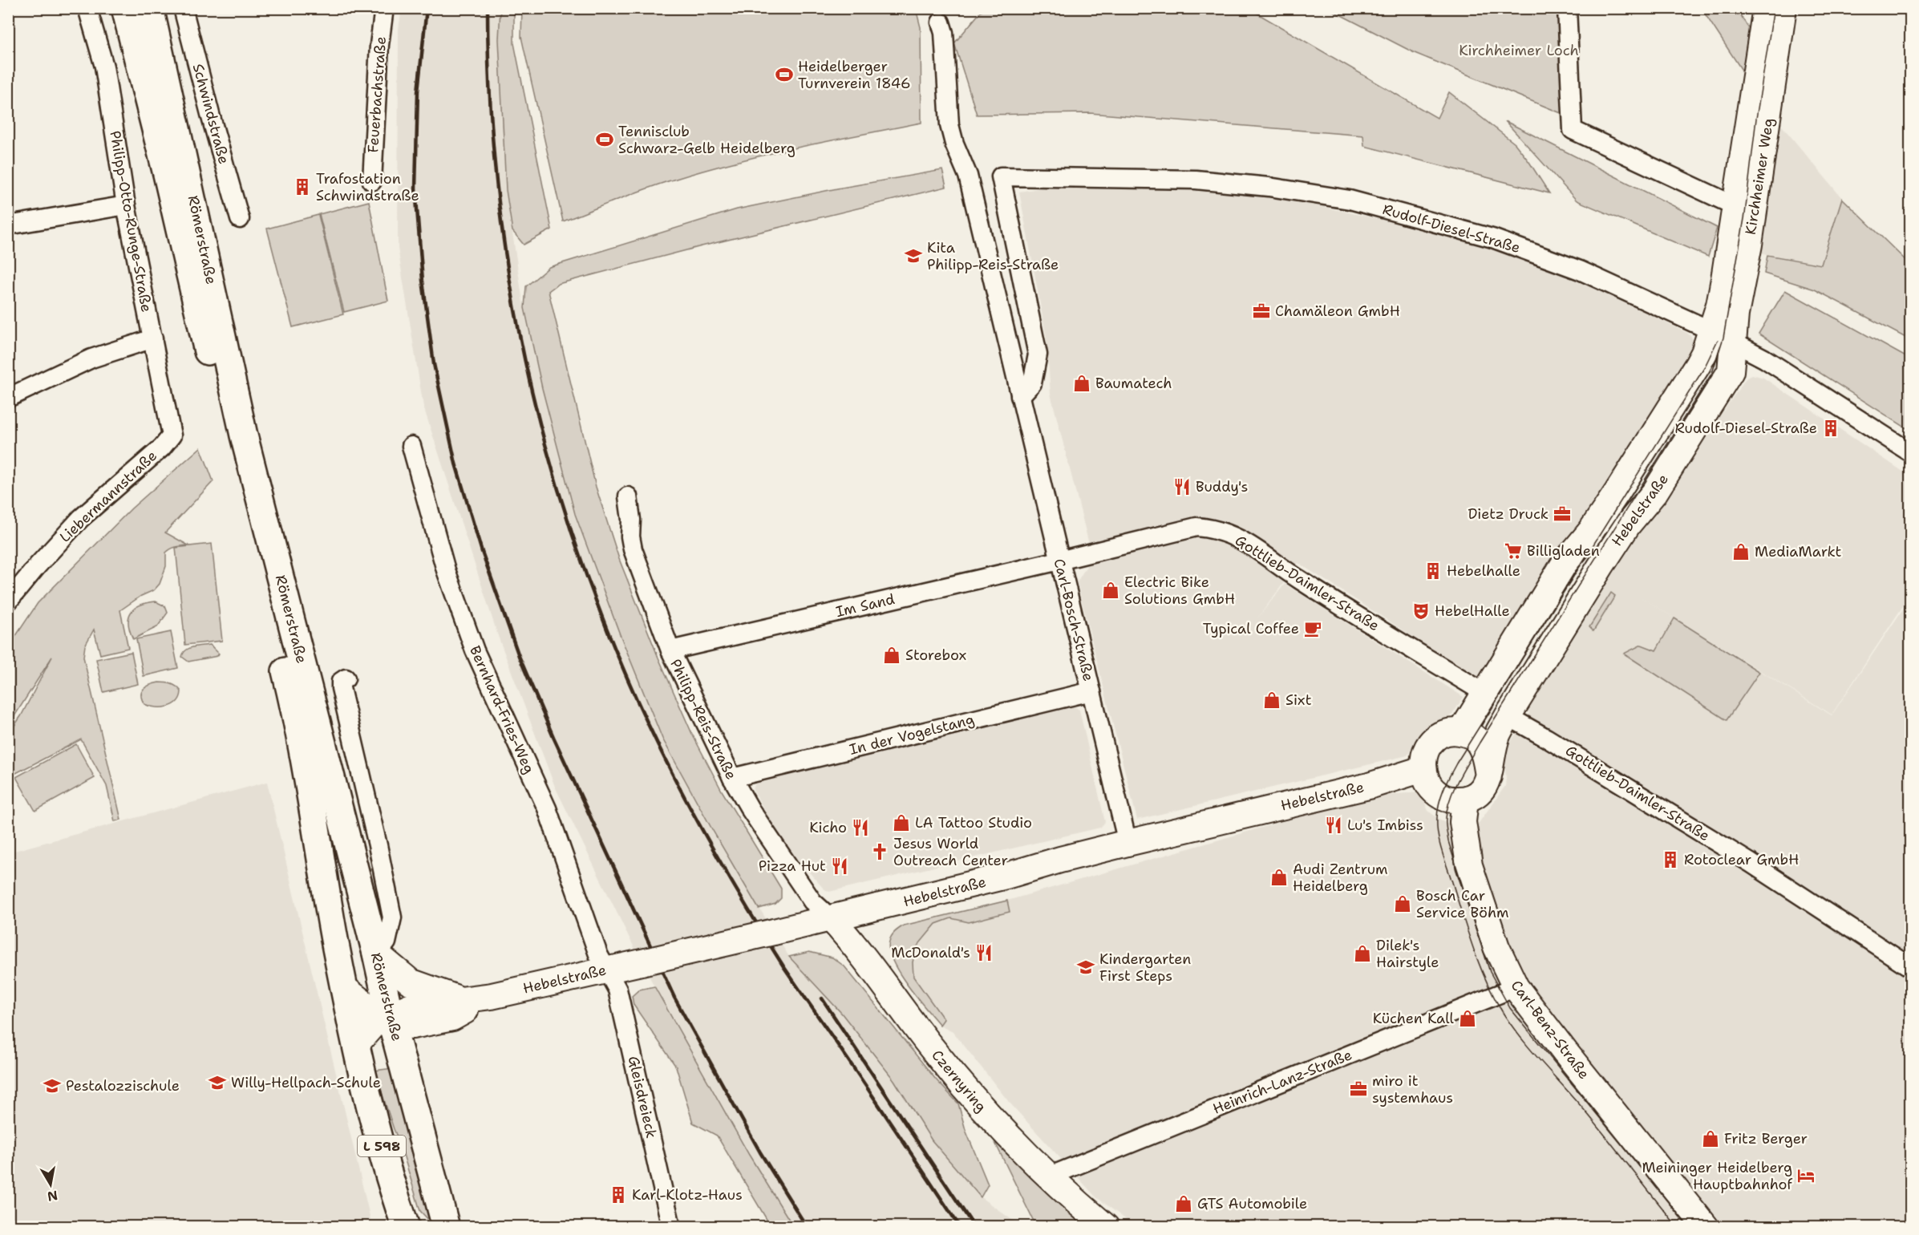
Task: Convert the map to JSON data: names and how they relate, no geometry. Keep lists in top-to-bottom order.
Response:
{
  "streets": {
    "main road": [
      "Kirchheimer Weg",
      "Römerstraße",
      "Hebelstraße",
      "Carl-Benz-Straße",
      "Czernyring",
      "L 598"
    ],
    "street": [
      "Feuerbachstraße",
      "Schwindstraße",
      "Philipp-Otto-Runge-Straße",
      "Rudolf-Diesel-Straße",
      "Liebermannstraße",
      "Gottlieb-Daimler-Straße",
      "Im Sand",
      "Carl-Bosch-Straße",
      "Bernhard-Fries-Weg",
      "Philipp-Reis-Straße",
      "In der Vogelstang",
      "Heinrich-Lanz-Straße",
      "Gleisdreieck"
    ]
  },
  "crossings": [
    ["Kirchheimer Weg", "Rudolf-Diesel-Straße"],
    ["Kirchheimer Weg", "Hebelstraße"],
    ["Philipp-Otto-Runge-Straße", "Liebermannstraße"],
    ["Rudolf-Diesel-Straße", "Hebelstraße"],
    ["Rudolf-Diesel-Straße", "Carl-Bosch-Straße"],
    ["Römerstraße", "Hebelstraße"],
    ["Hebelstraße", "Gottlieb-Daimler-Straße"],
    ["Hebelstraße", "Carl-Bosch-Straße"],
    ["Hebelstraße", "Bernhard-Fries-Weg"],
    ["Hebelstraße", "Philipp-Reis-Straße"],
    ["Hebelstraße", "Carl-Benz-Straße"],
    ["Hebelstraße", "Czernyring"],
    ["Hebelstraße", "Gleisdreieck"],
    ["Gottlieb-Daimler-Straße", "Im Sand"],
    ["Gottlieb-Daimler-Straße", "Carl-Bosch-Straße"],
    ["Im Sand", "Carl-Bosch-Straße"],
    ["Im Sand", "Philipp-Reis-Straße"],
    ["Carl-Bosch-Straße", "In der Vogelstang"],
    ["Bernhard-Fries-Weg", "Gleisdreieck"],
    ["Philipp-Reis-Straße", "In der Vogelstang"],
    ["Philipp-Reis-Straße", "Czernyring"],
    ["Carl-Benz-Straße", "Heinrich-Lanz-Straße"],
    ["Czernyring", "Heinrich-Lanz-Straße"]
  ],
  "parks": ["Kirchheimer Loch"],
  "places": {
    "sports": ["Heidelberger Turnverein 1846", "Tennisclub Schwarz-Gelb Heidelberg"],
    "building": [
      "Trafostation Schwindstraße",
      "Rudolf-Diesel-Straße",
      "Hebelhalle",
      "Rotoclear GmbH",
      "Karl-Klotz-Haus"
    ],
    "school or university": [
      "Kita Philipp-Reis-Straße",
      "Kindergarten First Steps",
      "Willy-Hellpach-Schule",
      "Pestalozzischule"
    ],
    "office": ["Chamäleon GmbH", "Dietz Druck", "miro it systemhaus"],
    "shop": [
      "Baumatech",
      "MediaMarkt",
      "Electric Bike Solutions GmbH",
      "Storebox",
      "Sixt",
      "LA Tattoo Studio",
      "Audi Zentrum Heidelberg",
      "Bosch Car Service Böhm",
      "Dilek's Hairstyle",
      "Küchen Kall",
      "Fritz Berger",
      "GTS Automobile"
    ],
    "restaurant": [
      "Buddy's",
      "Lu's Imbiss",
      "Kicho",
      "Pizza Hut",
      "McDonald's"
    ],
    "supermarket": ["Billigladen"],
    "theatre": ["HebelHalle"],
    "cafe": ["Typical Coffee"],
    "church": ["Jesus World Outreach Center"],
    "hotel": ["Meininger Heidelberg Hauptbahnhof"]
  },
  "north": "bottom"
}
